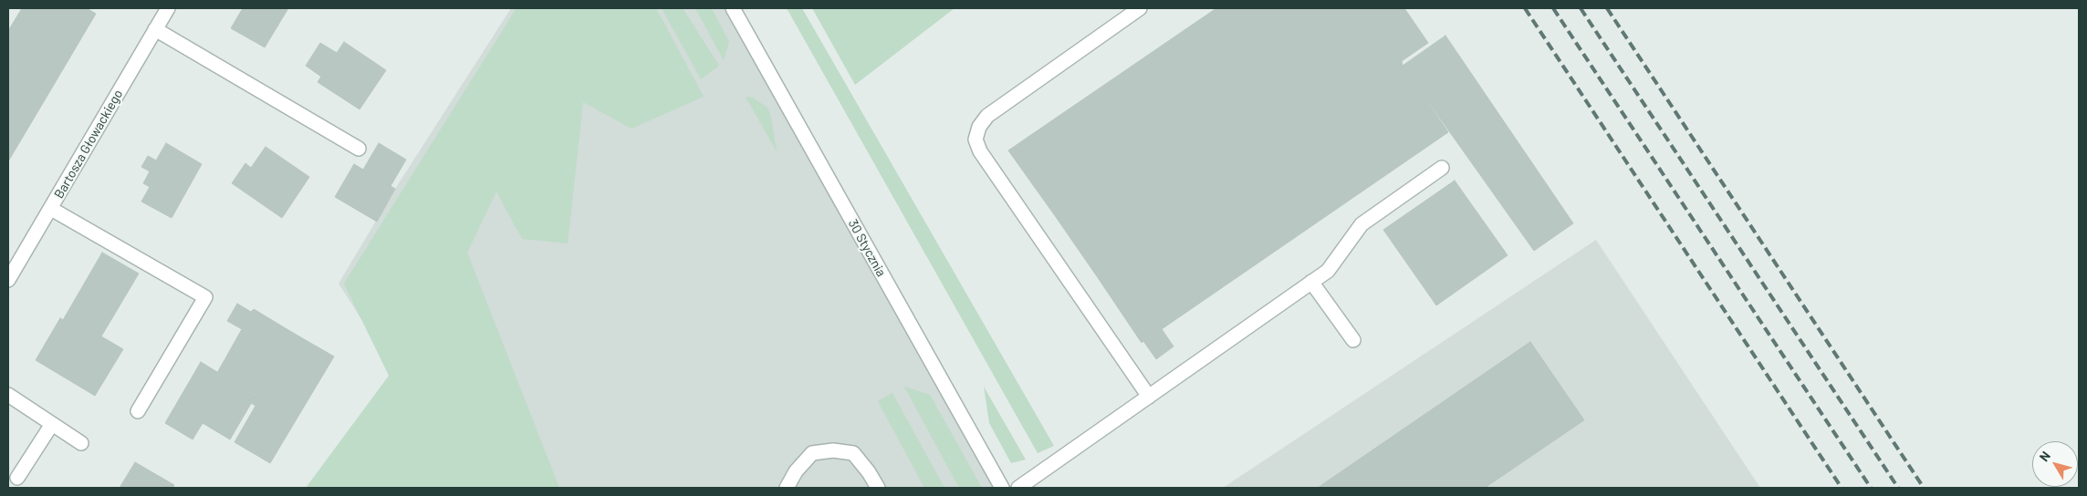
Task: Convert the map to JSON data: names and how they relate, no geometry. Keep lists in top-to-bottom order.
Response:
{
  "streets": {
    "street": ["Bartosza Głowackiego", "30 Stycznia"]
  },
  "north": "top left"
}
